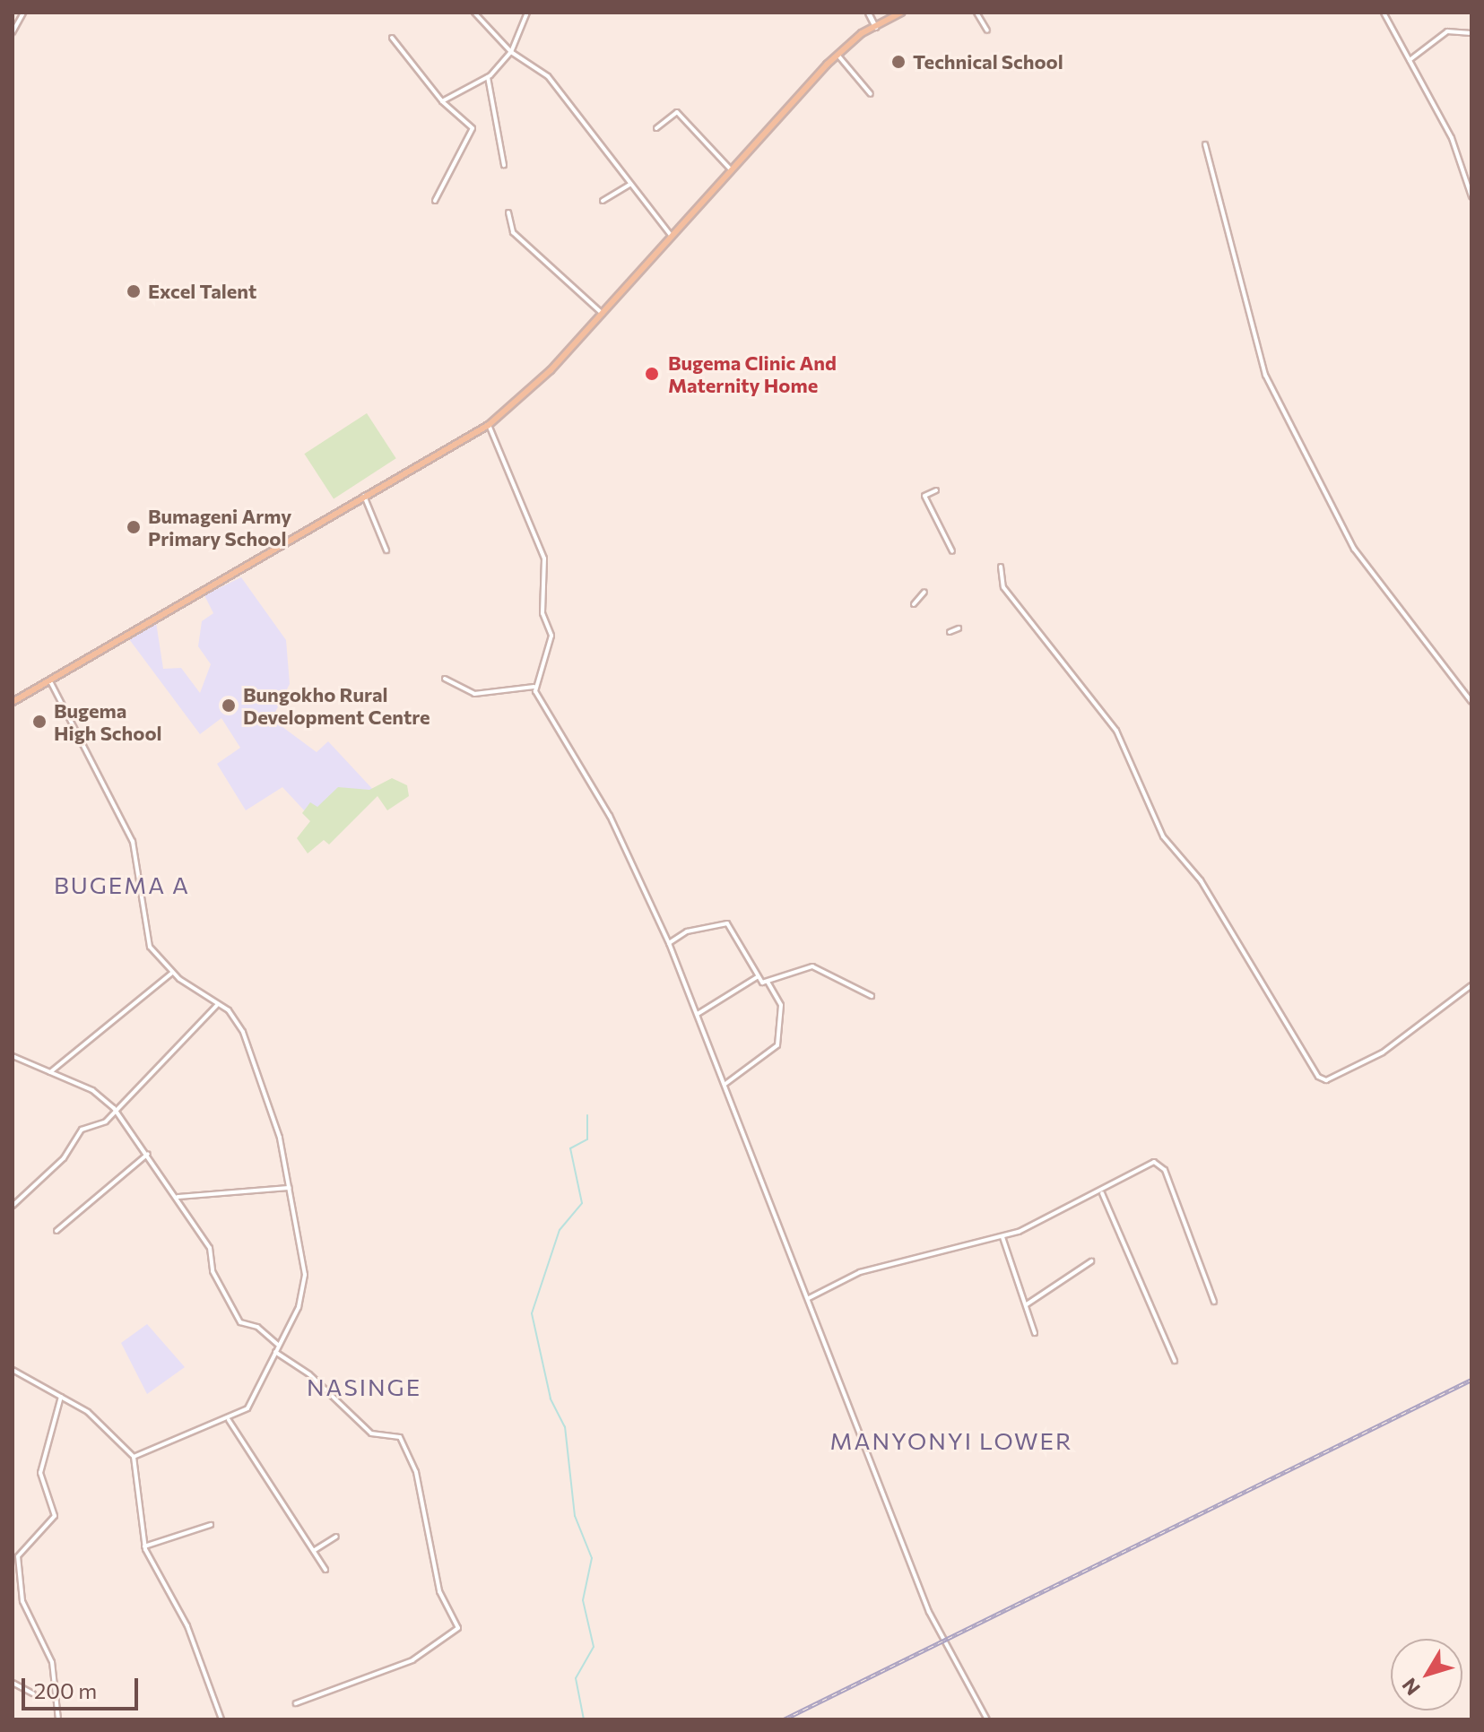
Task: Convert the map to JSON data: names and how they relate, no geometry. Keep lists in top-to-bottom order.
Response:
{
  "districts": ["BUGEMA A", "NASINGE", "MANYONYI LOWER"],
  "places": [
    "Technical School",
    "Excel Talent",
    "Bugema Clinic And Maternity Home",
    "Bumageni Army Primary School",
    "Bungokho Rural Development Centre",
    "Bugema High School"
  ],
  "scale_bar": "200 m",
  "north": "bottom left"
}
